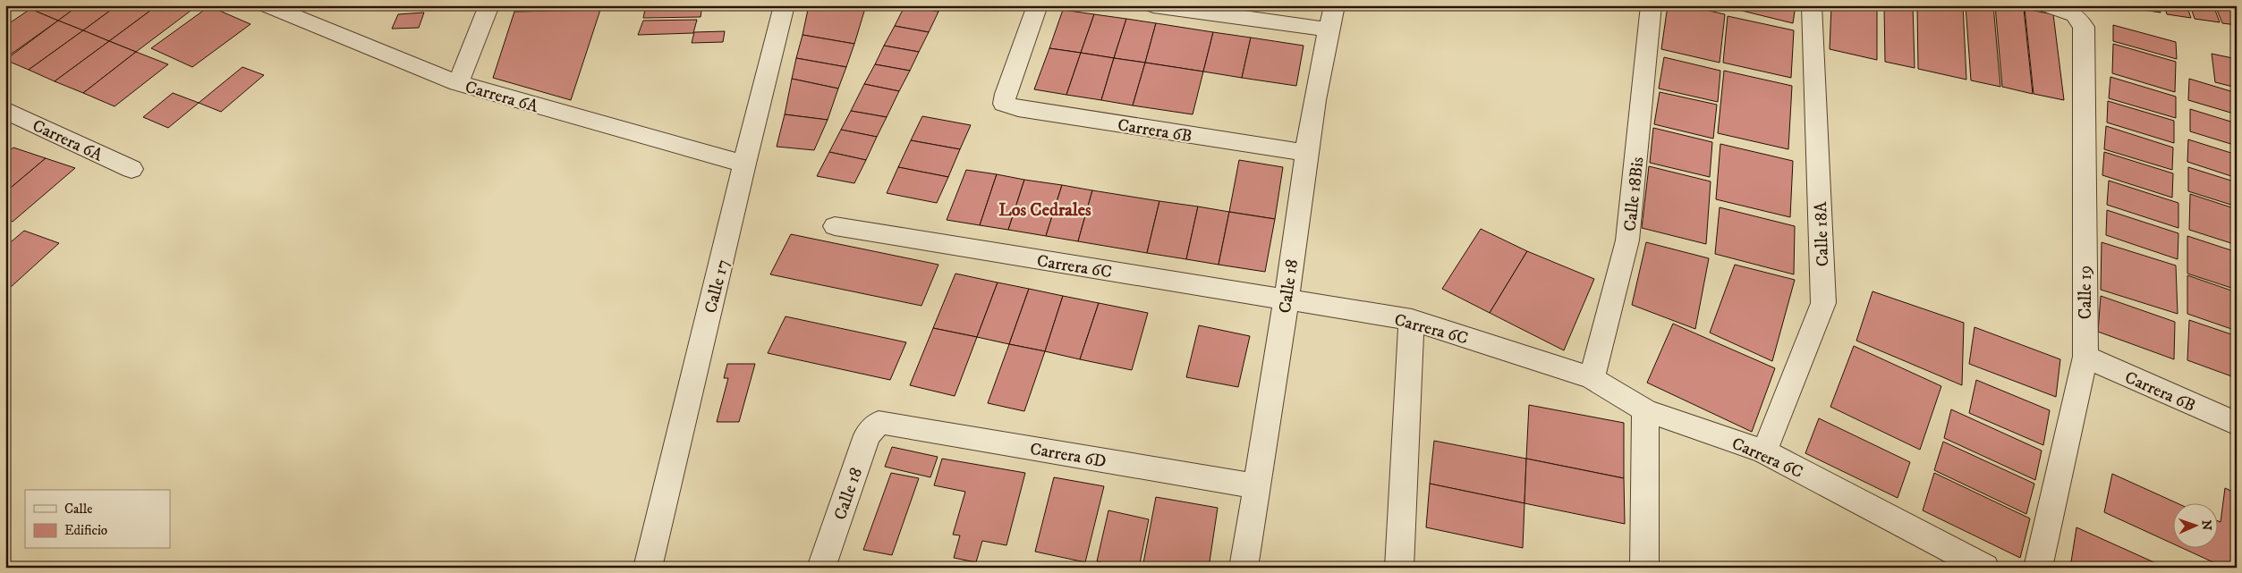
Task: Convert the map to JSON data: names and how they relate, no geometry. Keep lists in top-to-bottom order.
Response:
{
  "streets": {
    "street": [
      "Carrera 6A",
      "Carrera 6B",
      "Calle 18Bis",
      "Calle 18A",
      "Carrera 6C",
      "Calle 17",
      "Calle 18",
      "Calle 19",
      "Carrera 6D"
    ]
  },
  "crossings": [
    ["Carrera 6A", "Calle 17"],
    ["Carrera 6B", "Calle 18"],
    ["Carrera 6B", "Calle 19"],
    ["Calle 18Bis", "Carrera 6C"],
    ["Calle 18A", "Carrera 6C"],
    ["Carrera 6C", "Calle 18"],
    ["Calle 18", "Carrera 6D"]
  ],
  "districts": ["Los Cedrales"],
  "legend": ["Calle", "Edificio"],
  "north": "right"
}
